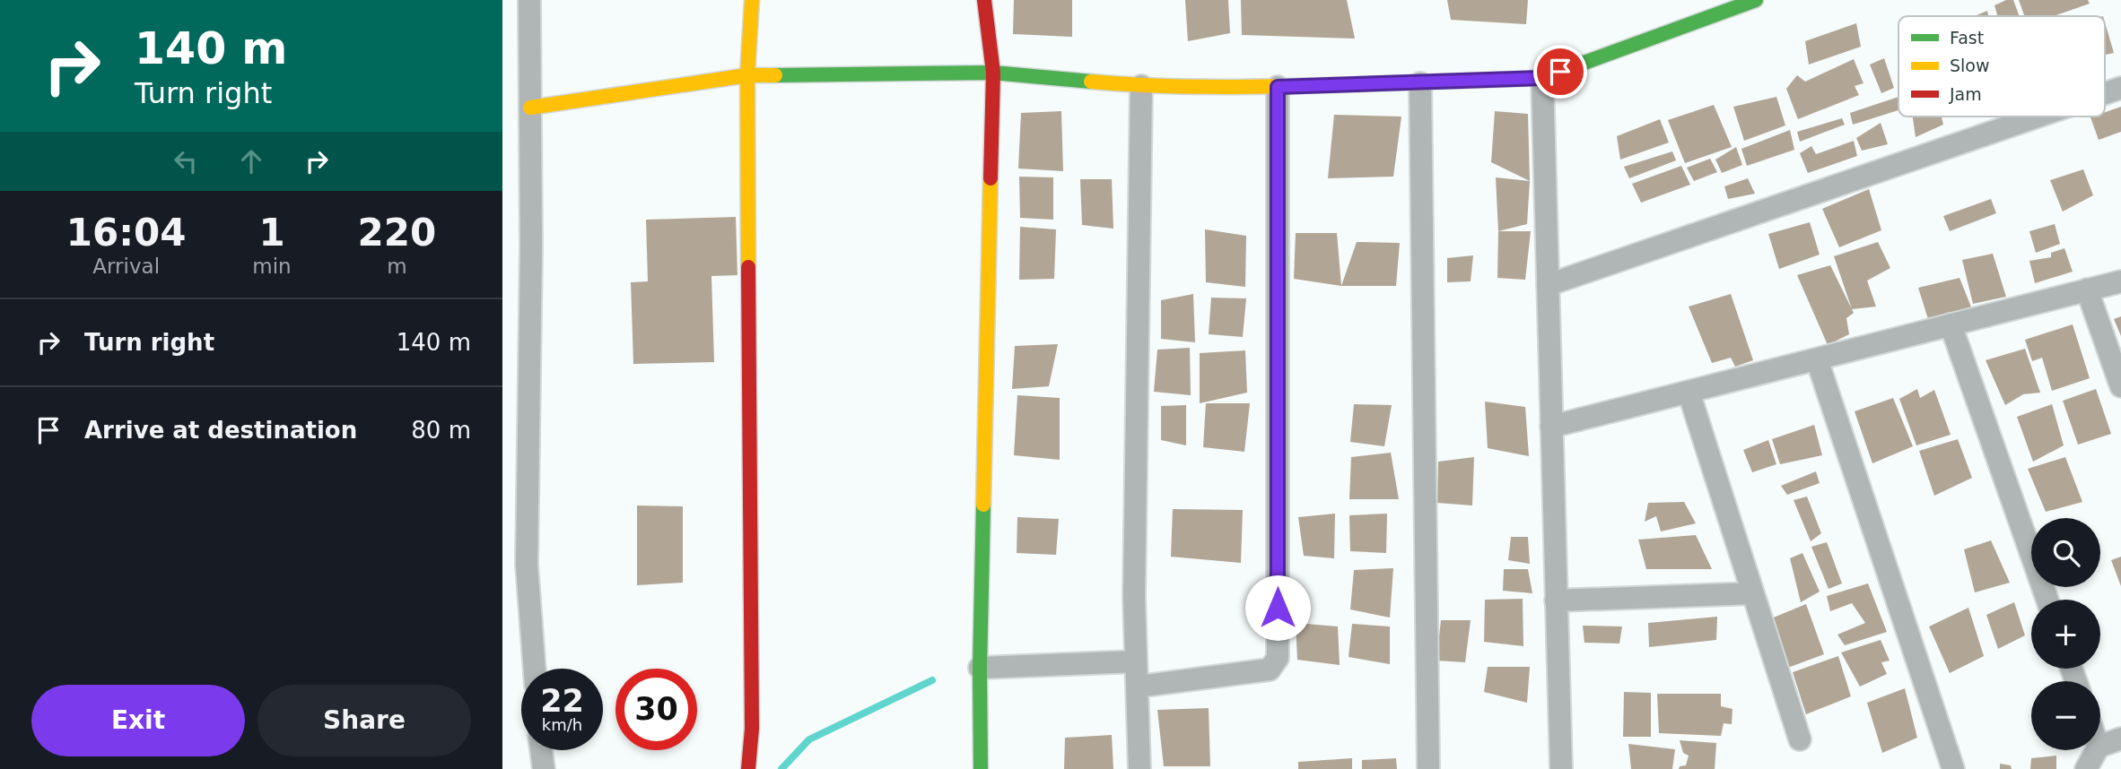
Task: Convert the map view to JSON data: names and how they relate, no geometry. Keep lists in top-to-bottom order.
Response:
{
  "legend": ["Fast", "Slow", "Jam"],
  "page": {
    "turn": ["140 m", "Turn right"],
    "eta": [
      "16:04",
      "Arrival",
      "1",
      "min",
      "220",
      "m"
    ],
    "list": [
      {
        "name": "Turn right",
        "value": "140 m"
      },
      {
        "name": "Arrive at destination",
        "value": "80 m"
      }
    ],
    "map_buttons": ["+", "−"],
    "speed": "22 km/h",
    "limit": "30",
    "buttons": ["Exit", "Share"]
  }
}
